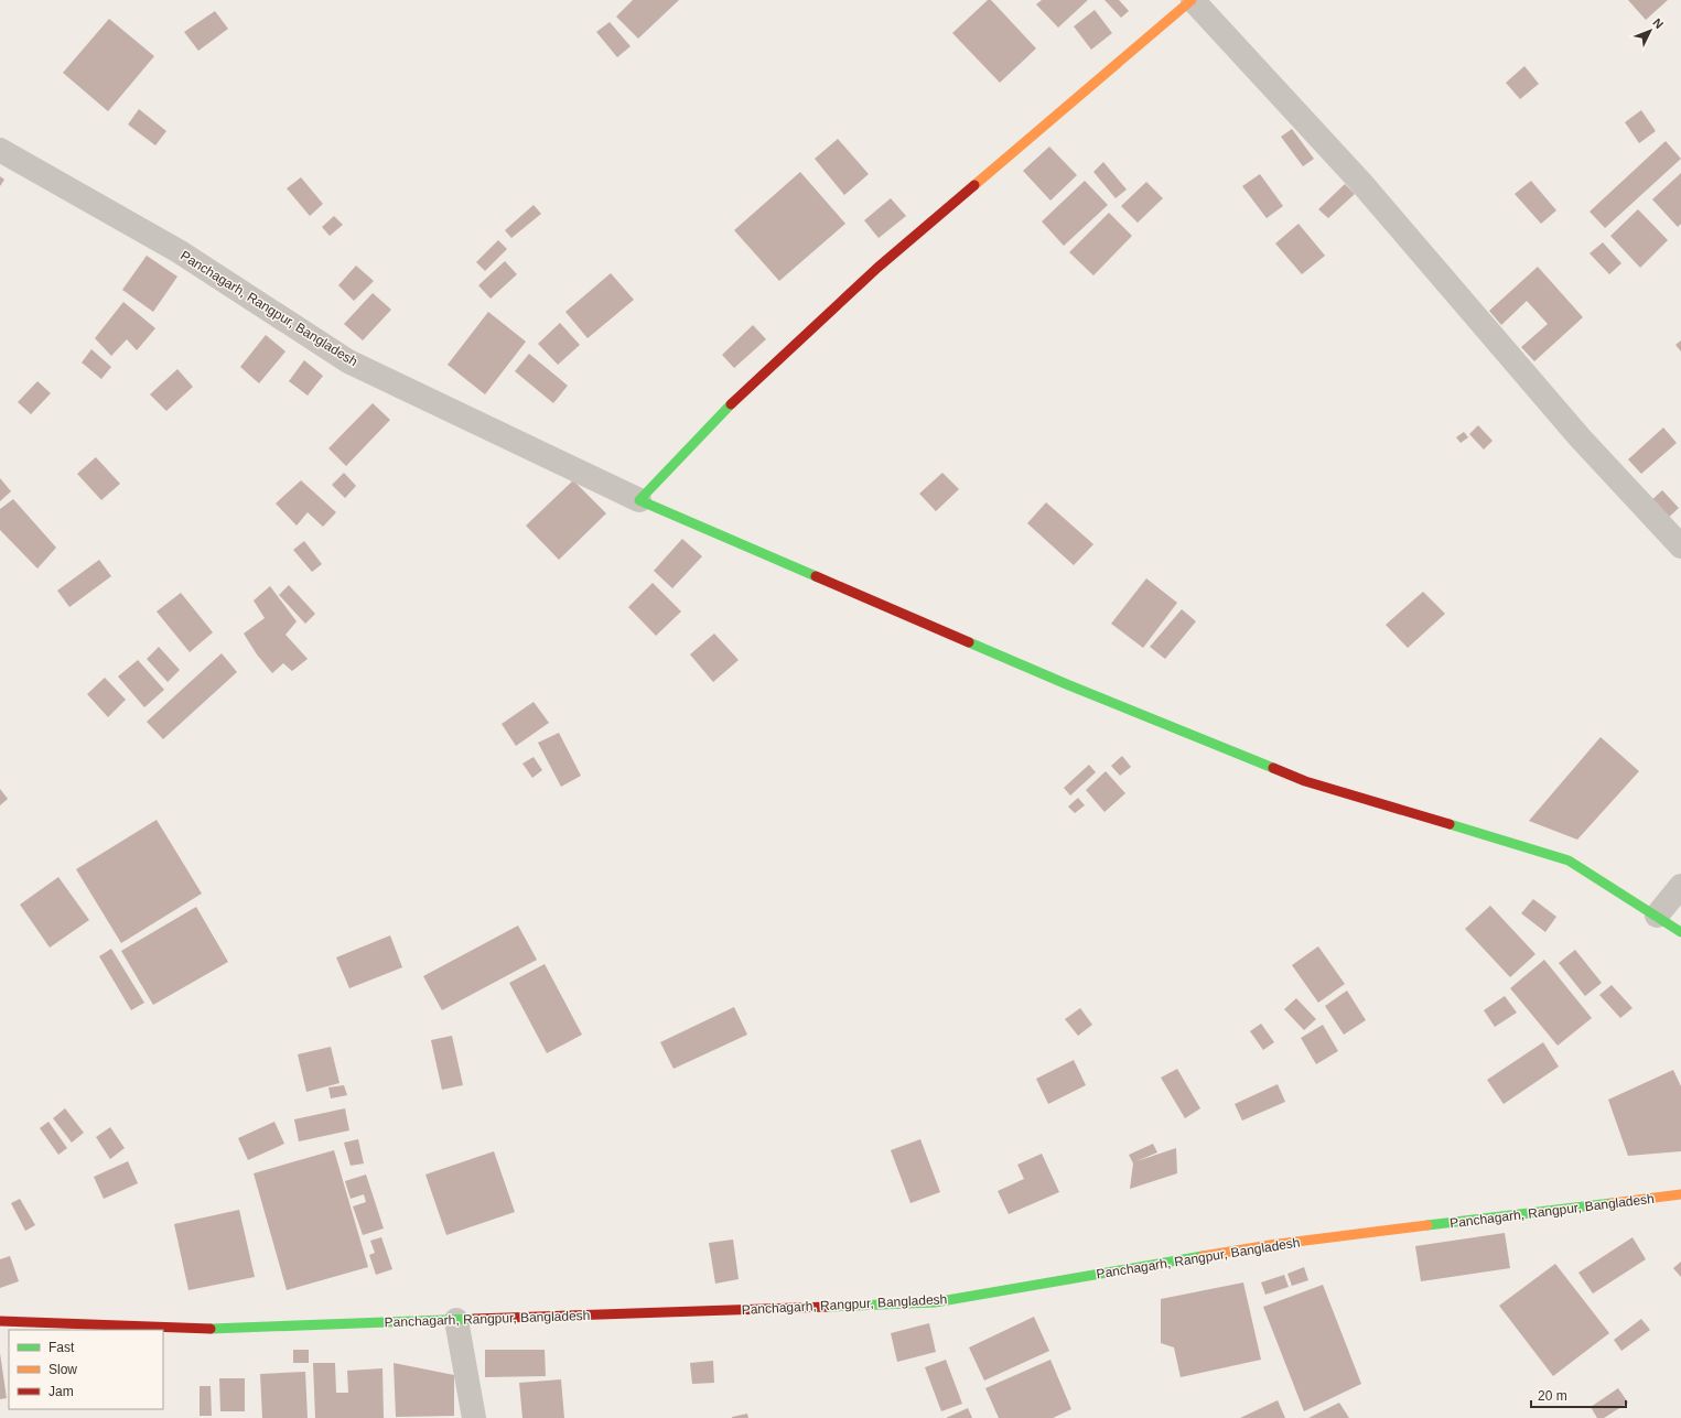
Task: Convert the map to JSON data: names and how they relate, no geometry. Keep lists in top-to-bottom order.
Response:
{
  "streets": {
    "street": ["Panchagarh, Rangpur, Bangladesh"]
  },
  "legend": ["Fast", "Slow", "Jam"],
  "scale_bar": "20 m",
  "north": "top right"
}
